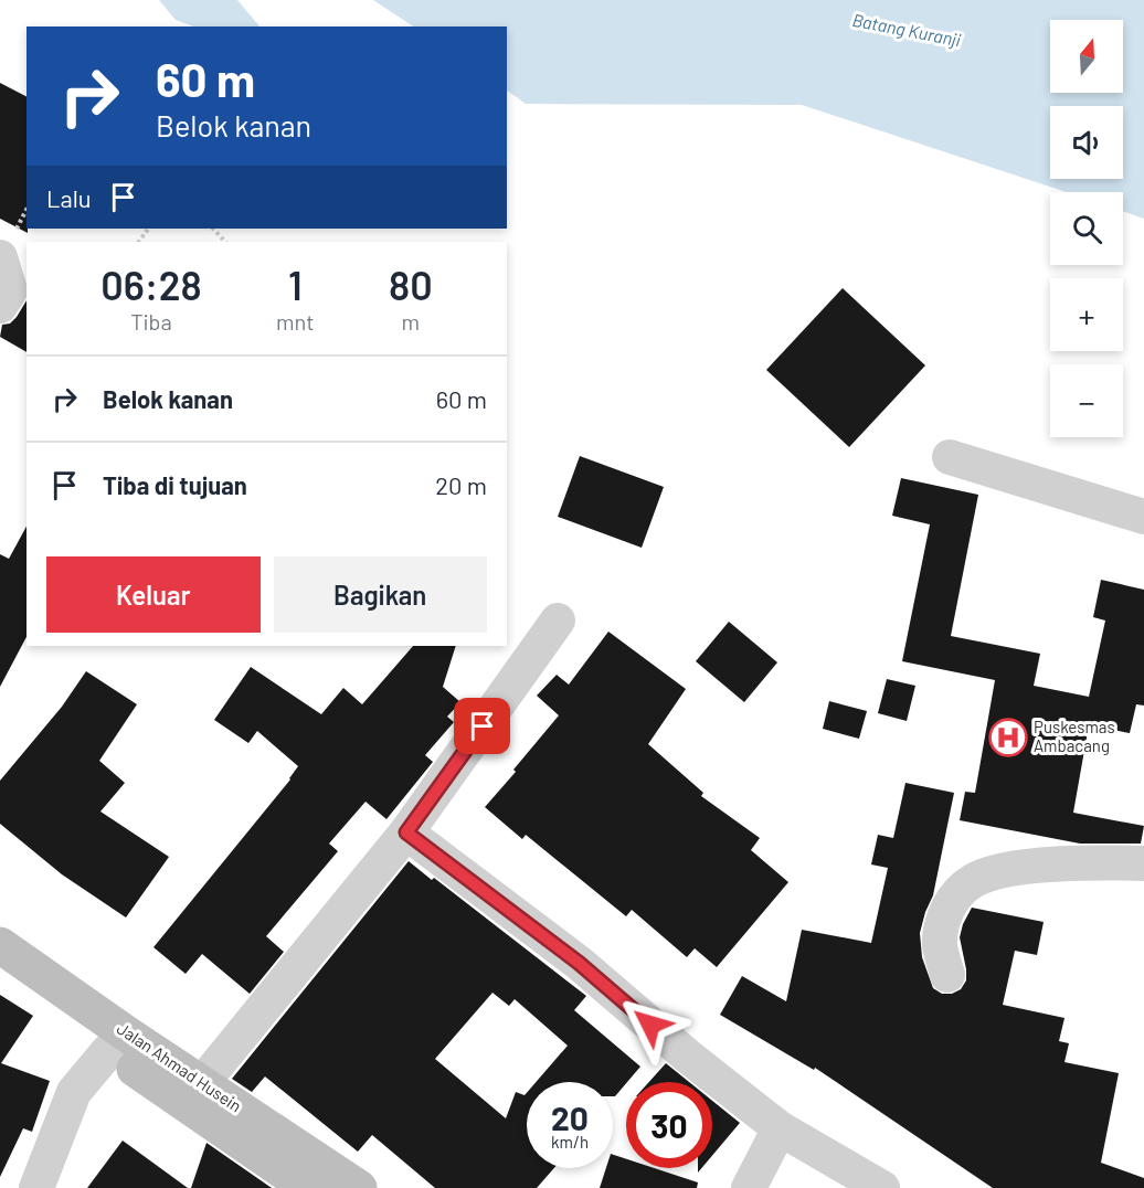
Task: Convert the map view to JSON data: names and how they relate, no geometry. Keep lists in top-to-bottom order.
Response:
{
  "streets": {
    "main road": ["Jalan Ahmad Husein"]
  },
  "water": ["Batang Kuranji"],
  "places": {
    "hospital": ["Puskesmas Ambacang"]
  },
  "north": "top",
  "page": {
    "map_buttons": ["+", "−"],
    "turn": ["60 m", "Belok kanan"],
    "then": "Lalu",
    "eta": [
      "06:28",
      "Tiba",
      "1",
      "mnt",
      "80",
      "m"
    ],
    "list": [
      {
        "name": "Belok kanan",
        "value": "60 m"
      },
      {
        "name": "Tiba di tujuan",
        "value": "20 m"
      }
    ],
    "buttons": ["Keluar", "Bagikan"],
    "speed": "20 km/h",
    "limit": "30"
  }
}
